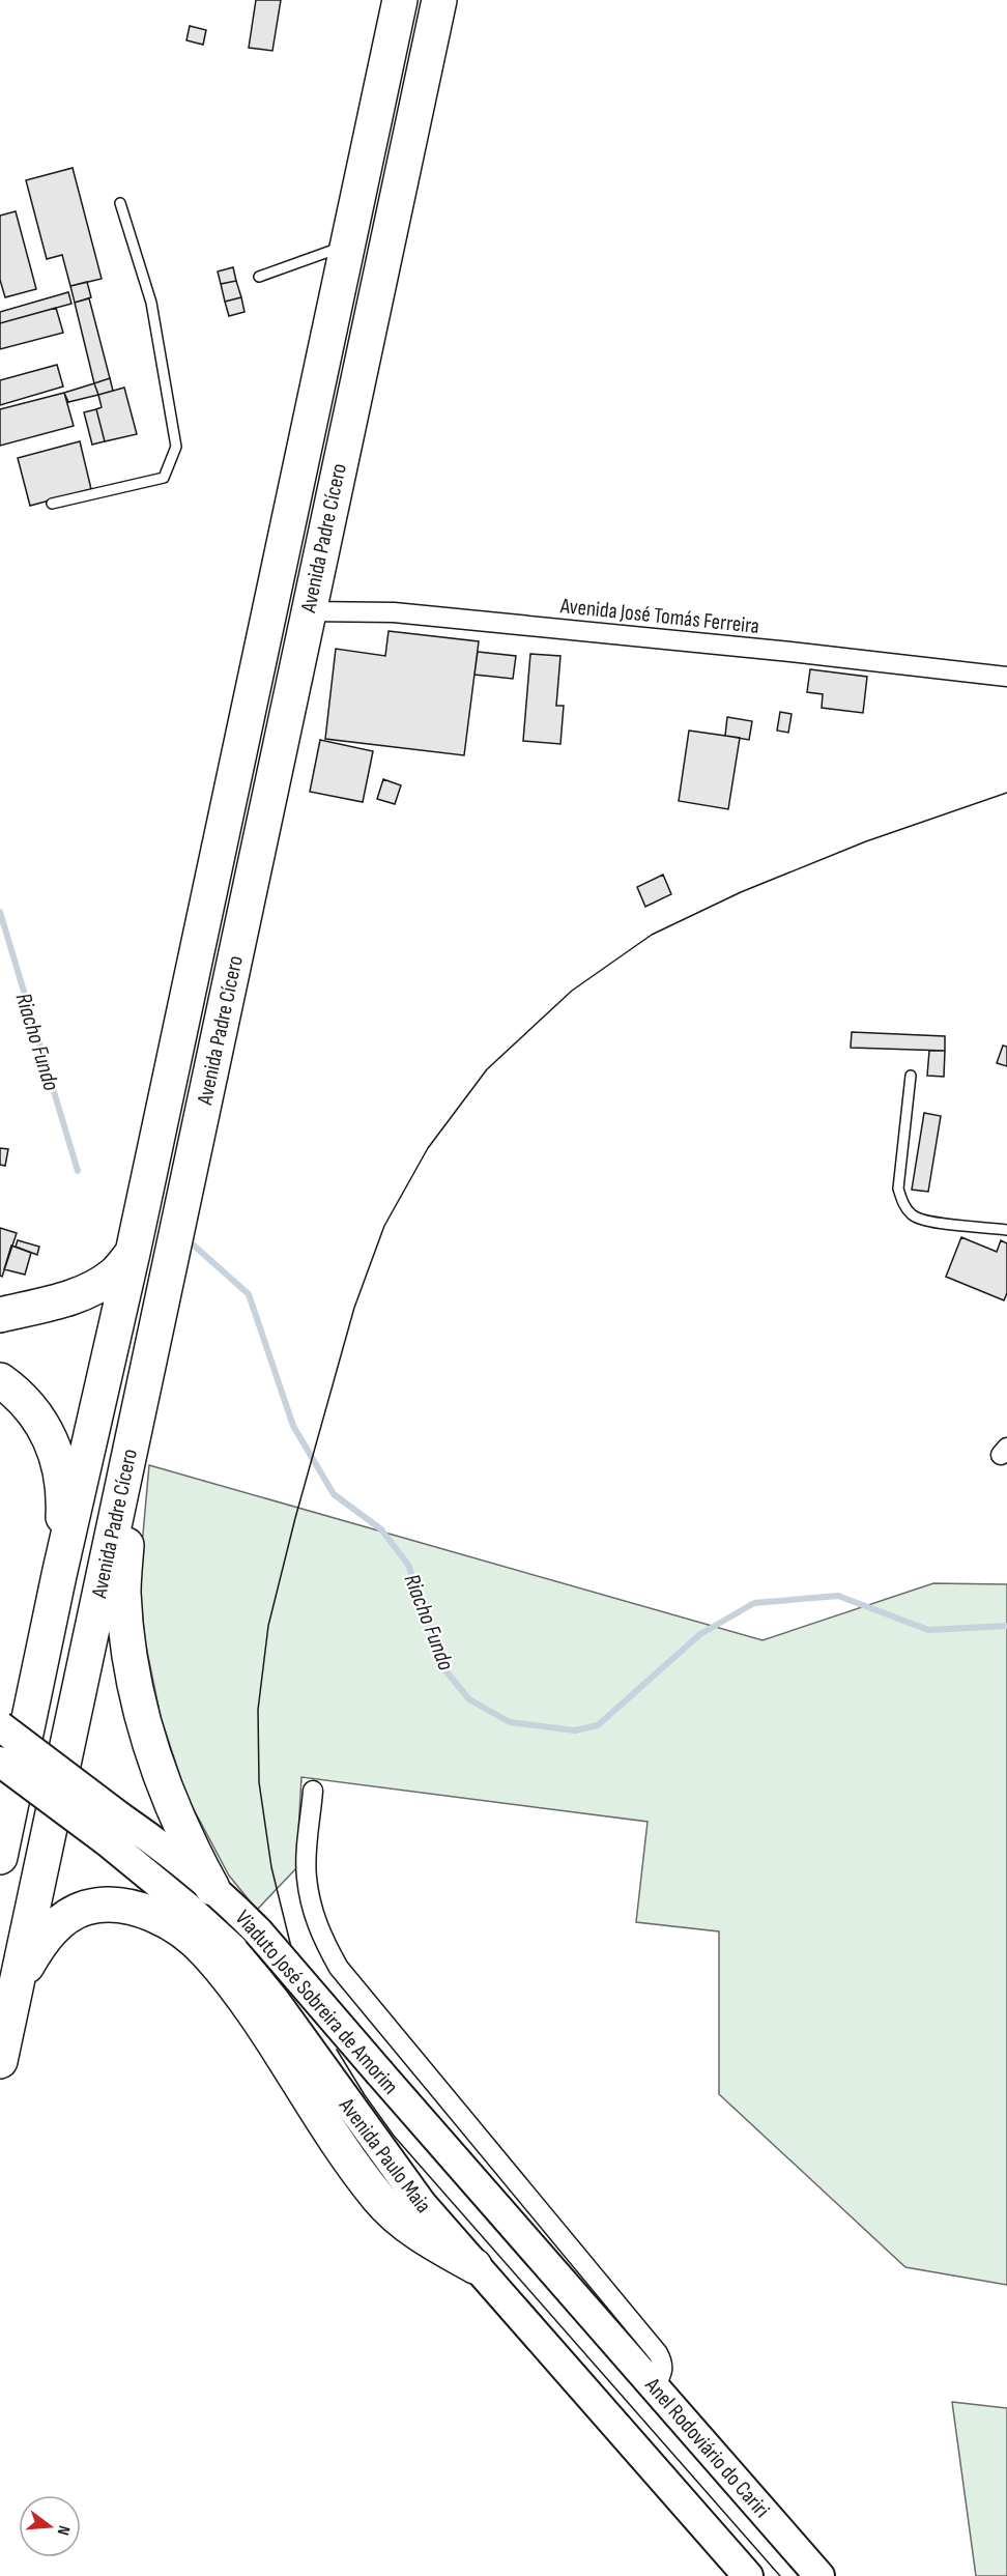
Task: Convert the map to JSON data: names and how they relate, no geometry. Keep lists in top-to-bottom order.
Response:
{
  "streets": {
    "highway": ["Avenida Padre Cícero"],
    "main road": ["Viaduto José Sobreira de Amorim", "Avenida Paulo Maia", "Anel Rodoviário do Cariri"],
    "street": ["Avenida José Tomás Ferreira"]
  },
  "crossings": [
    ["Avenida Padre Cícero", "Avenida José Tomás Ferreira"],
    ["Viaduto José Sobreira de Amorim", "Avenida Paulo Maia"],
    ["Viaduto José Sobreira de Amorim", "Anel Rodoviário do Cariri"]
  ],
  "water": ["Riacho Fundo"],
  "north": "right"
}
